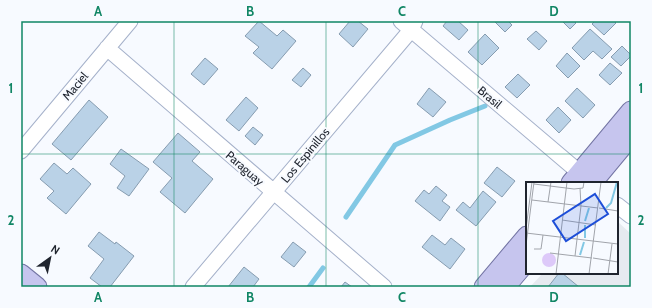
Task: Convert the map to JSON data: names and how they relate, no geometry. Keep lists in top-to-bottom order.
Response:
{
  "streets": {
    "street": [
      "Maciel",
      "Brasil",
      "Los Espinillos",
      "Paraguay"
    ]
  },
  "crossings": [
    ["Maciel", "Paraguay"],
    ["Brasil", "Los Espinillos"],
    ["Los Espinillos", "Paraguay"]
  ],
  "north": "top right",
  "grid": {
    "columns": [
      "A",
      "B",
      "C",
      "D"
    ],
    "rows": ["1", "2"]
  }
}
